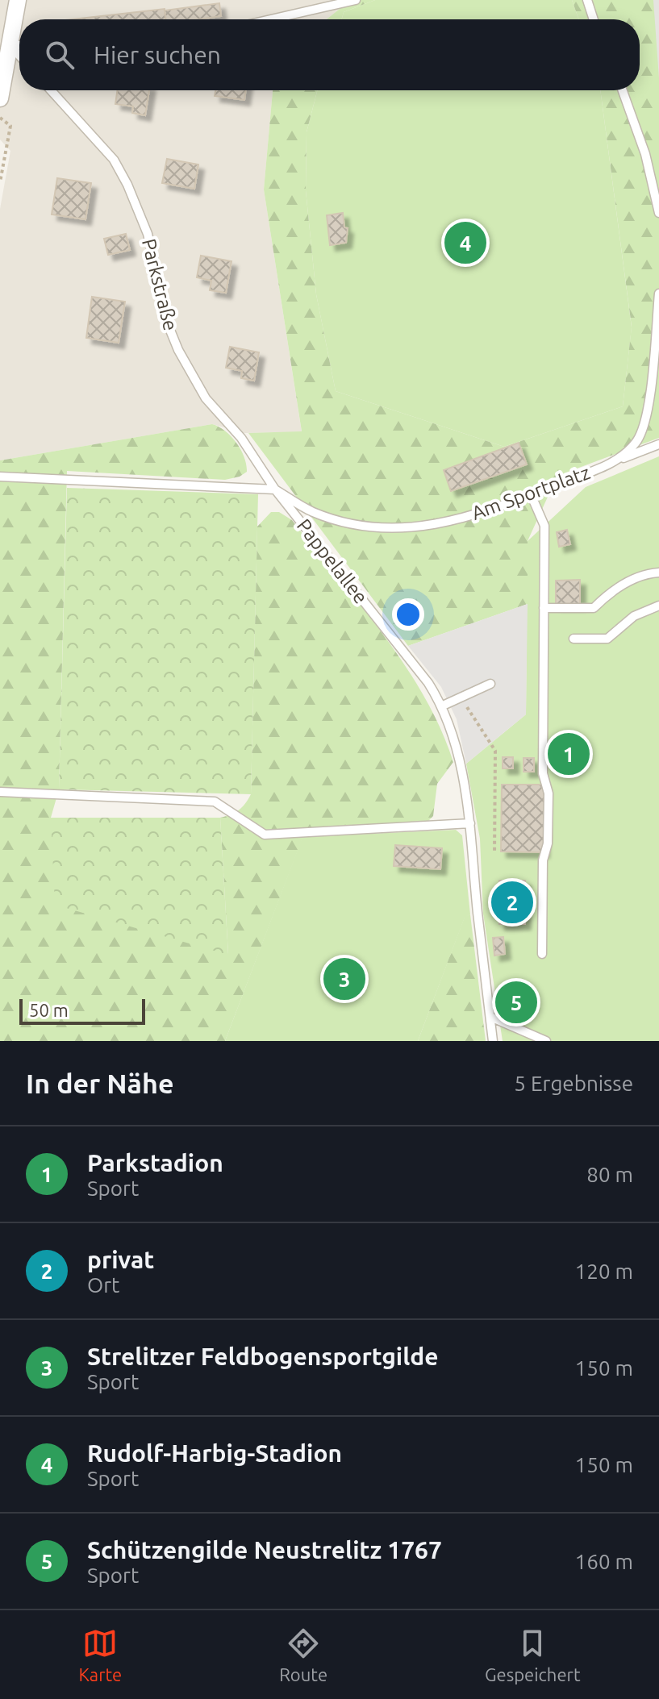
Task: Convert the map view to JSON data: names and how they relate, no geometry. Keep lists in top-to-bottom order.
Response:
{
  "streets": {
    "lane": ["Parkstraße", "Am Sportplatz", "Pappelallee"]
  },
  "crossings": [
    ["Parkstraße", "Am Sportplatz"],
    ["Parkstraße", "Pappelallee"],
    ["Am Sportplatz", "Pappelallee"]
  ],
  "scale_bar": "50 m",
  "page": {
    "search": "Hier suchen",
    "pins": [
      "4",
      "1",
      "2",
      "3",
      "5"
    ],
    "scale": "50 m",
    "heading": ["In der Nähe", "5 Ergebnisse"],
    "list": [
      {
        "mark": "1",
        "name": "Parkstadion",
        "note": "Sport",
        "value": "80 m"
      },
      {
        "mark": "2",
        "name": "privat",
        "note": "Ort",
        "value": "120 m"
      },
      {
        "mark": "3",
        "name": "Strelitzer Feldbogensportgilde",
        "note": "Sport",
        "value": "150 m"
      },
      {
        "mark": "4",
        "name": "Rudolf-Harbig-Stadion",
        "note": "Sport",
        "value": "150 m"
      },
      {
        "mark": "5",
        "name": "Schützengilde Neustrelitz 1767",
        "note": "Sport",
        "value": "160 m"
      }
    ],
    "nav": ["Karte", "Route", "Gespeichert"]
  }
}
